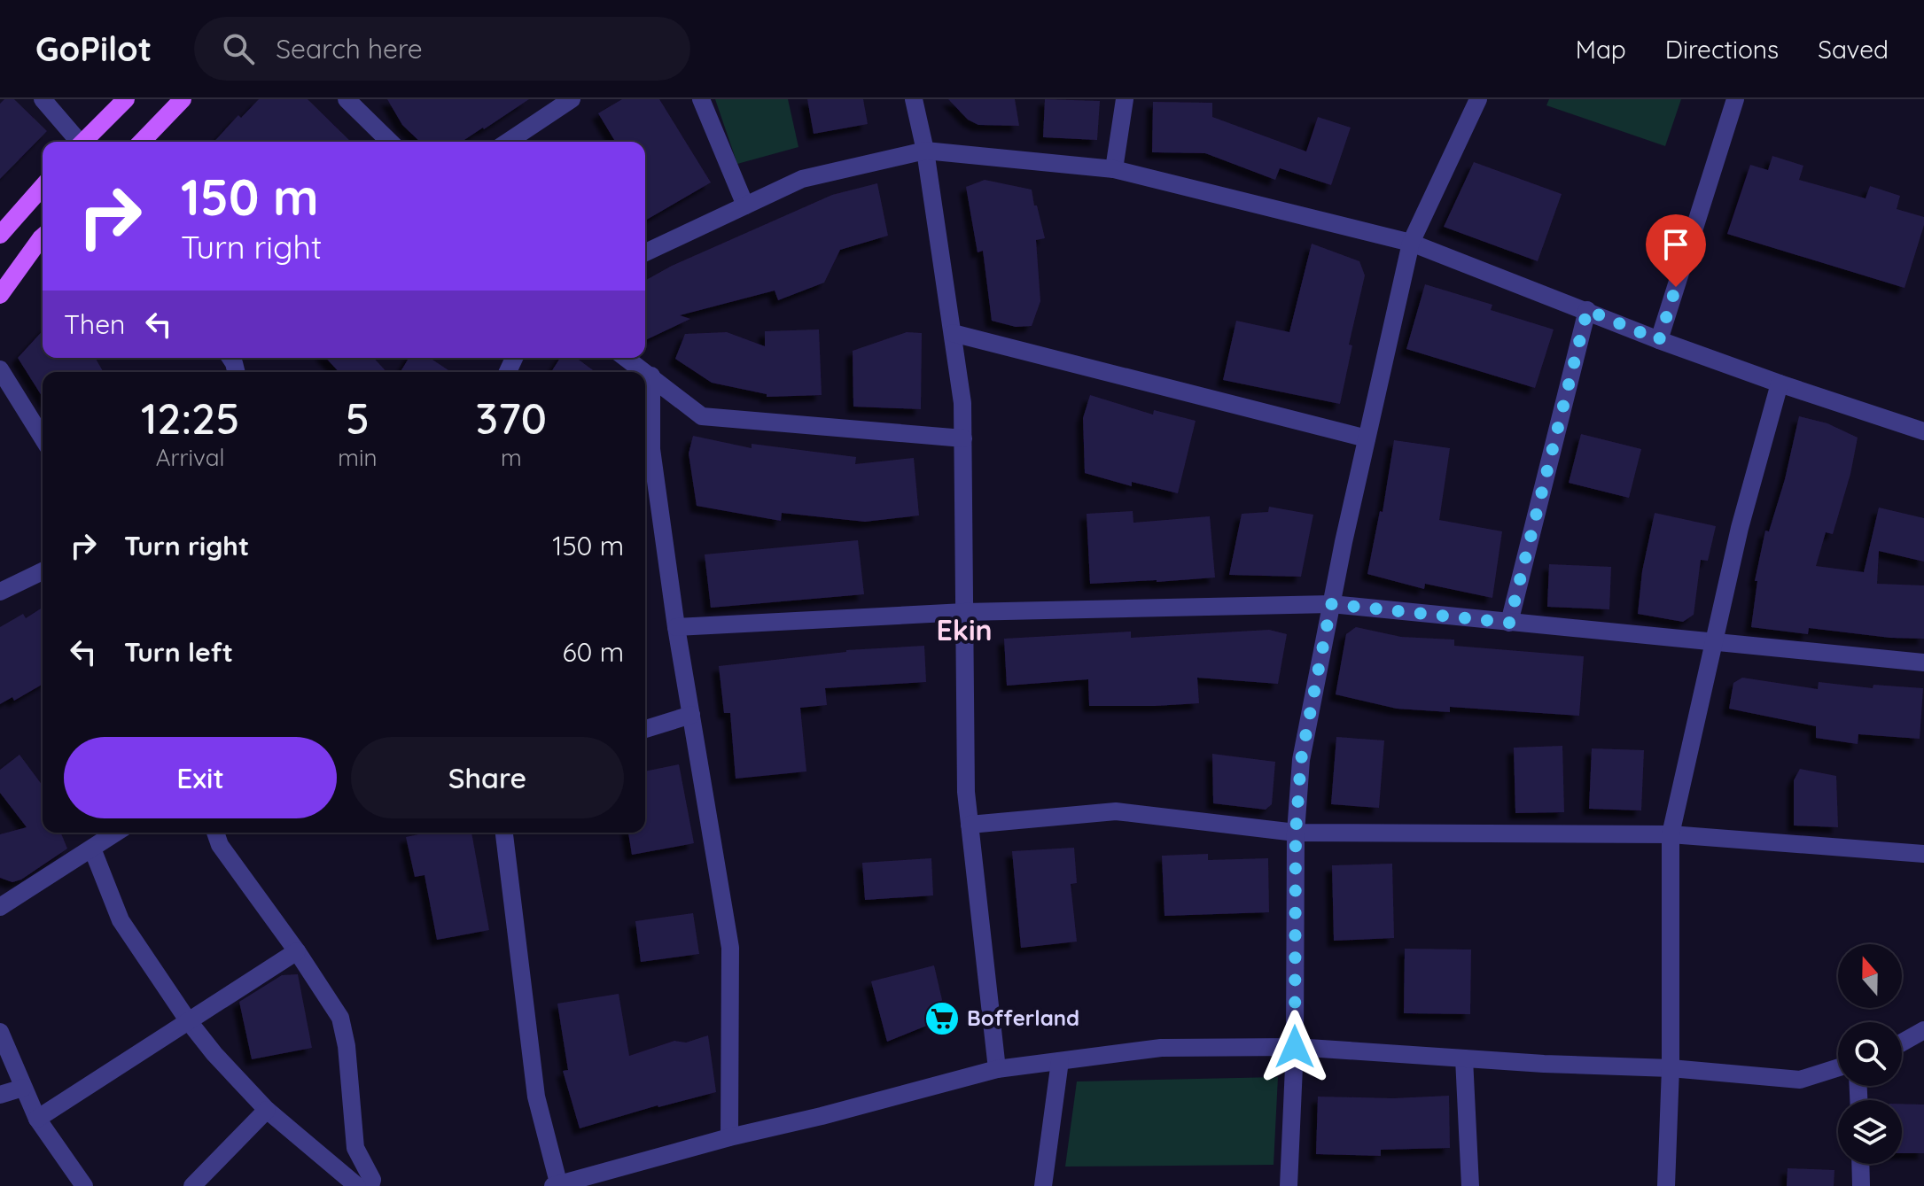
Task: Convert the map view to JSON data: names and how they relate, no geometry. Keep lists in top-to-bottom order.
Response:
{
  "districts": ["Ekin"],
  "places": {
    "supermarket": ["Bofferland"]
  },
  "north": "top",
  "page": {
    "header": "GoPilot",
    "search": "Search here",
    "nav": ["Map", "Directions", "Saved"],
    "turn": ["150 m", "Turn right"],
    "then": "Then",
    "eta": [
      "12:25",
      "Arrival",
      "5",
      "min",
      "370",
      "m"
    ],
    "list": [
      {
        "name": "Turn right",
        "value": "150 m"
      },
      {
        "name": "Turn left",
        "value": "60 m"
      }
    ],
    "buttons": ["Exit", "Share"]
  }
}
